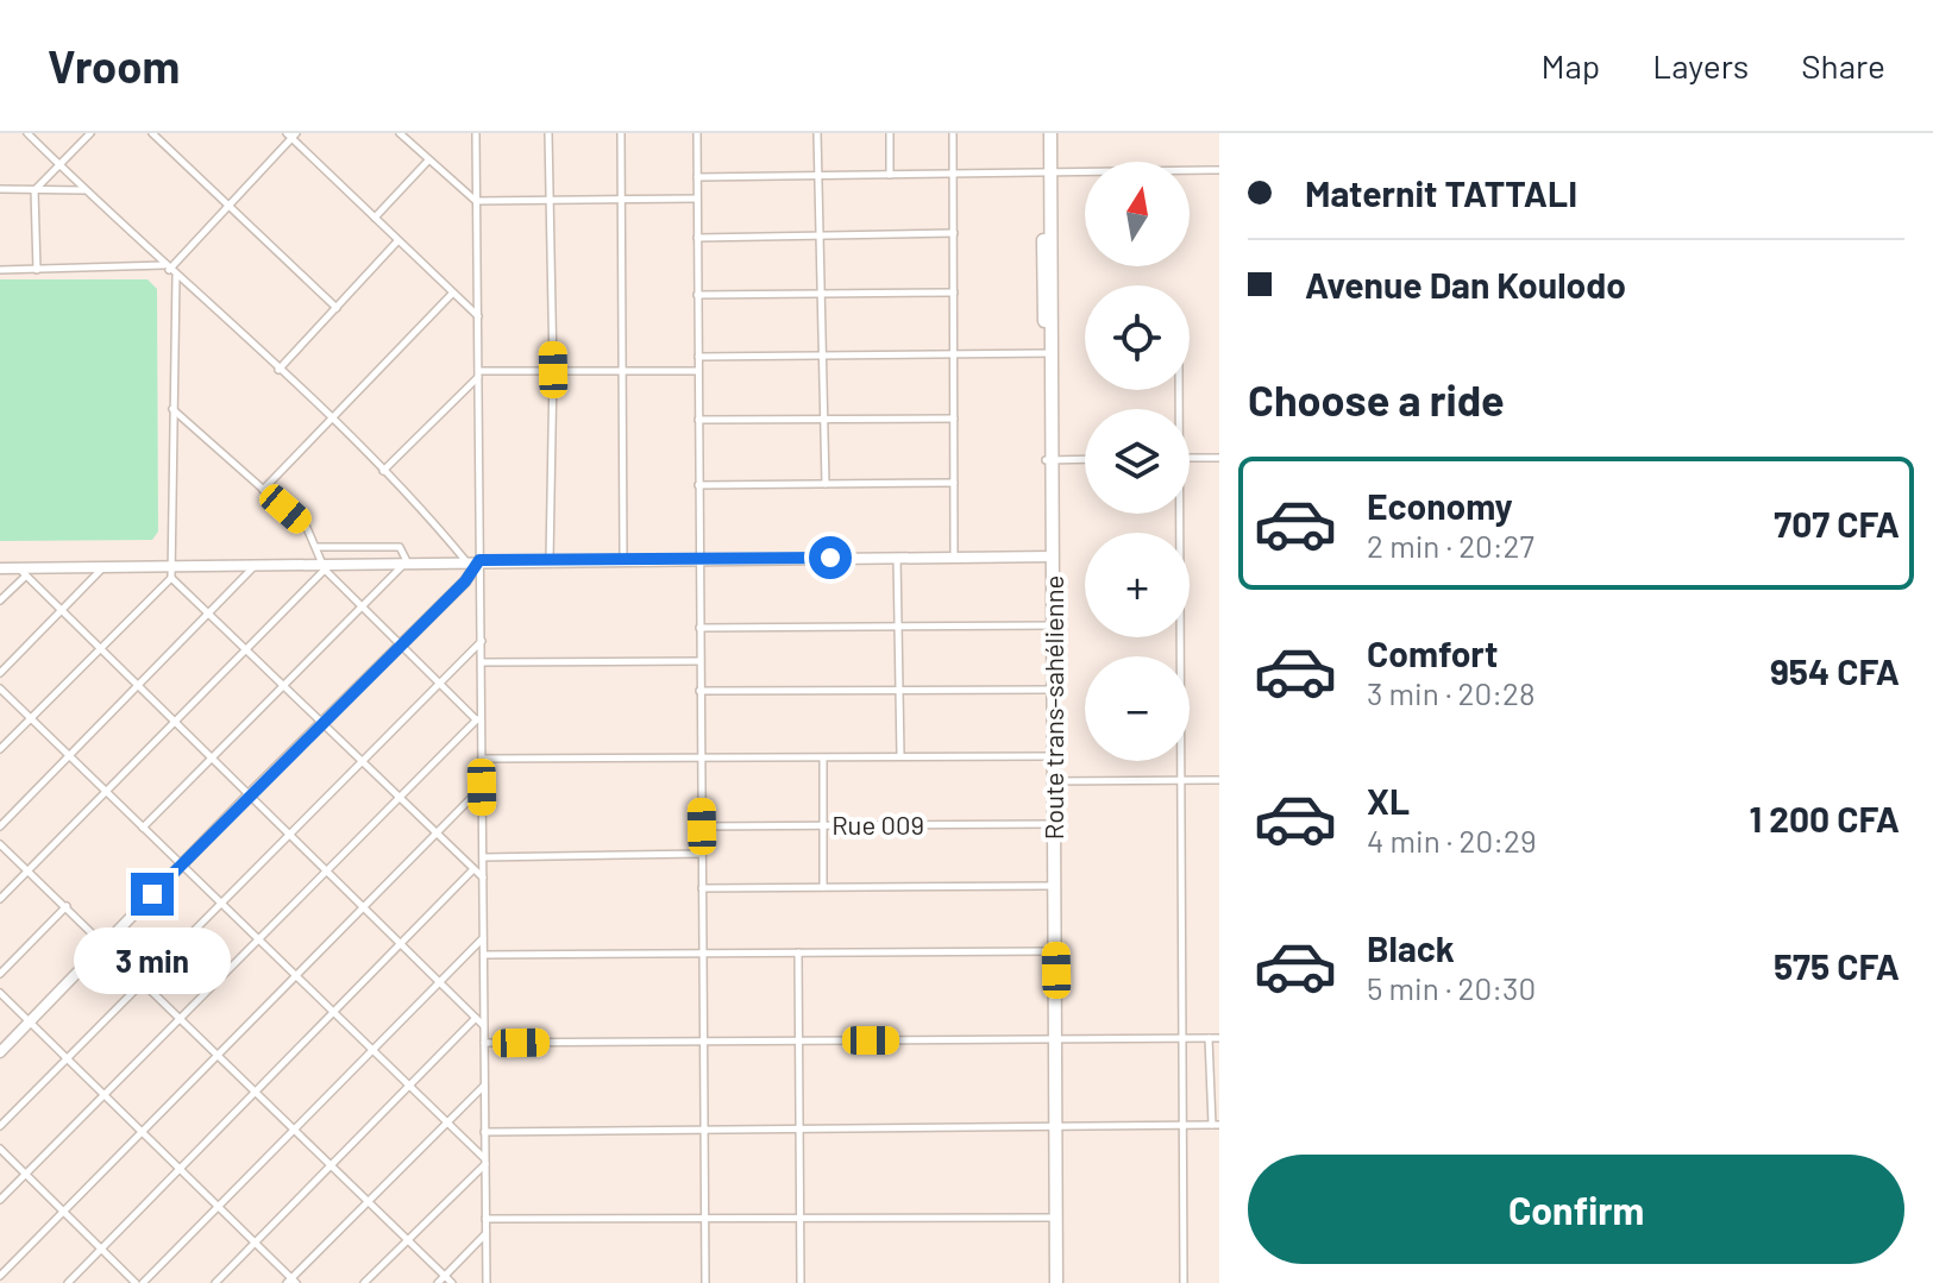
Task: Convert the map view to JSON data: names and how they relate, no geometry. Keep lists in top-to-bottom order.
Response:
{
  "streets": {
    "highway": ["Route trans-sahélienne"],
    "street": ["Rue 009"]
  },
  "crossings": [
    ["Route trans-sahélienne", "Rue 009"]
  ],
  "north": "top",
  "page": {
    "header": "Vroom",
    "nav": ["Map", "Layers", "Share"],
    "banner": ["Maternit TATTALI", "Avenue Dan Koulodo"],
    "map_buttons": ["+", "−"],
    "heading": "Choose a ride",
    "list": [
      {
        "name": "Economy",
        "note": "2 min · 20:27",
        "value": "707 CFA"
      },
      {
        "name": "Comfort",
        "note": "3 min · 20:28",
        "value": "954 CFA"
      },
      {
        "name": "XL",
        "note": "4 min · 20:29",
        "value": "1 200 CFA"
      },
      {
        "name": "Black",
        "note": "5 min · 20:30",
        "value": "575 CFA"
      }
    ],
    "bubble": "3 min",
    "buttons": "Confirm"
  }
}
